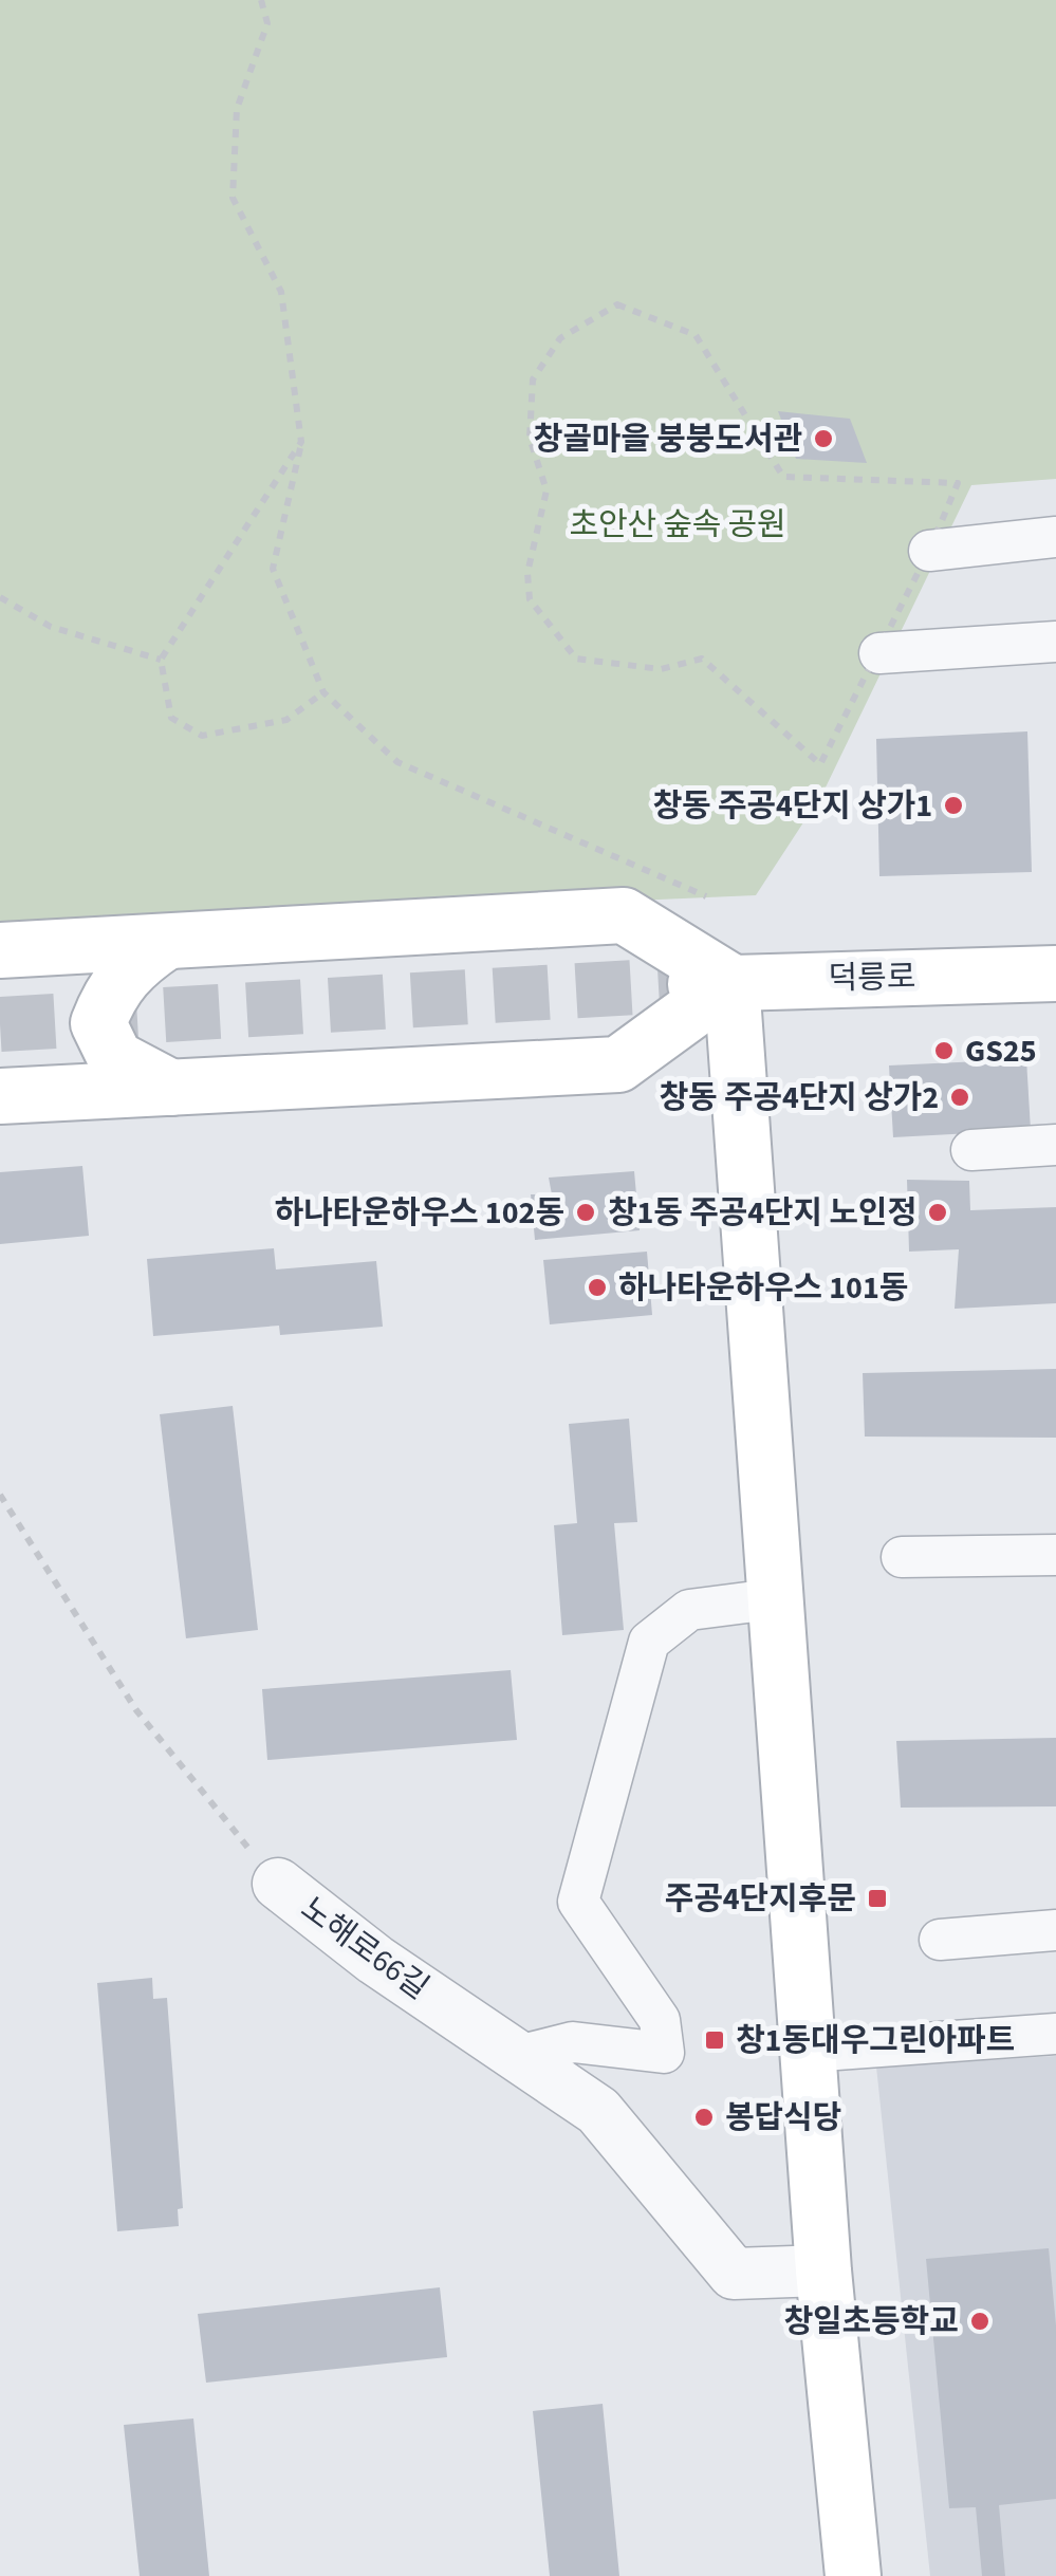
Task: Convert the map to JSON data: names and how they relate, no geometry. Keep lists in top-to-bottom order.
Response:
{
  "streets": {
    "main road": ["덕릉로"],
    "street": ["노해로66길"]
  },
  "parks": ["초안산 숲속 공원"],
  "places": {
    "other": [
      "창골마을 붕붕도서관",
      "창동 주공4단지 상가1",
      "GS25",
      "창동 주공4단지 상가2",
      "하나타운하우스 102동",
      "창1동 주공4단지 노인정",
      "하나타운하우스 101동",
      "봉답식당",
      "창일초등학교"
    ],
    "transit": ["주공4단지후문", "창1동대우그린아파트"]
  }
}
